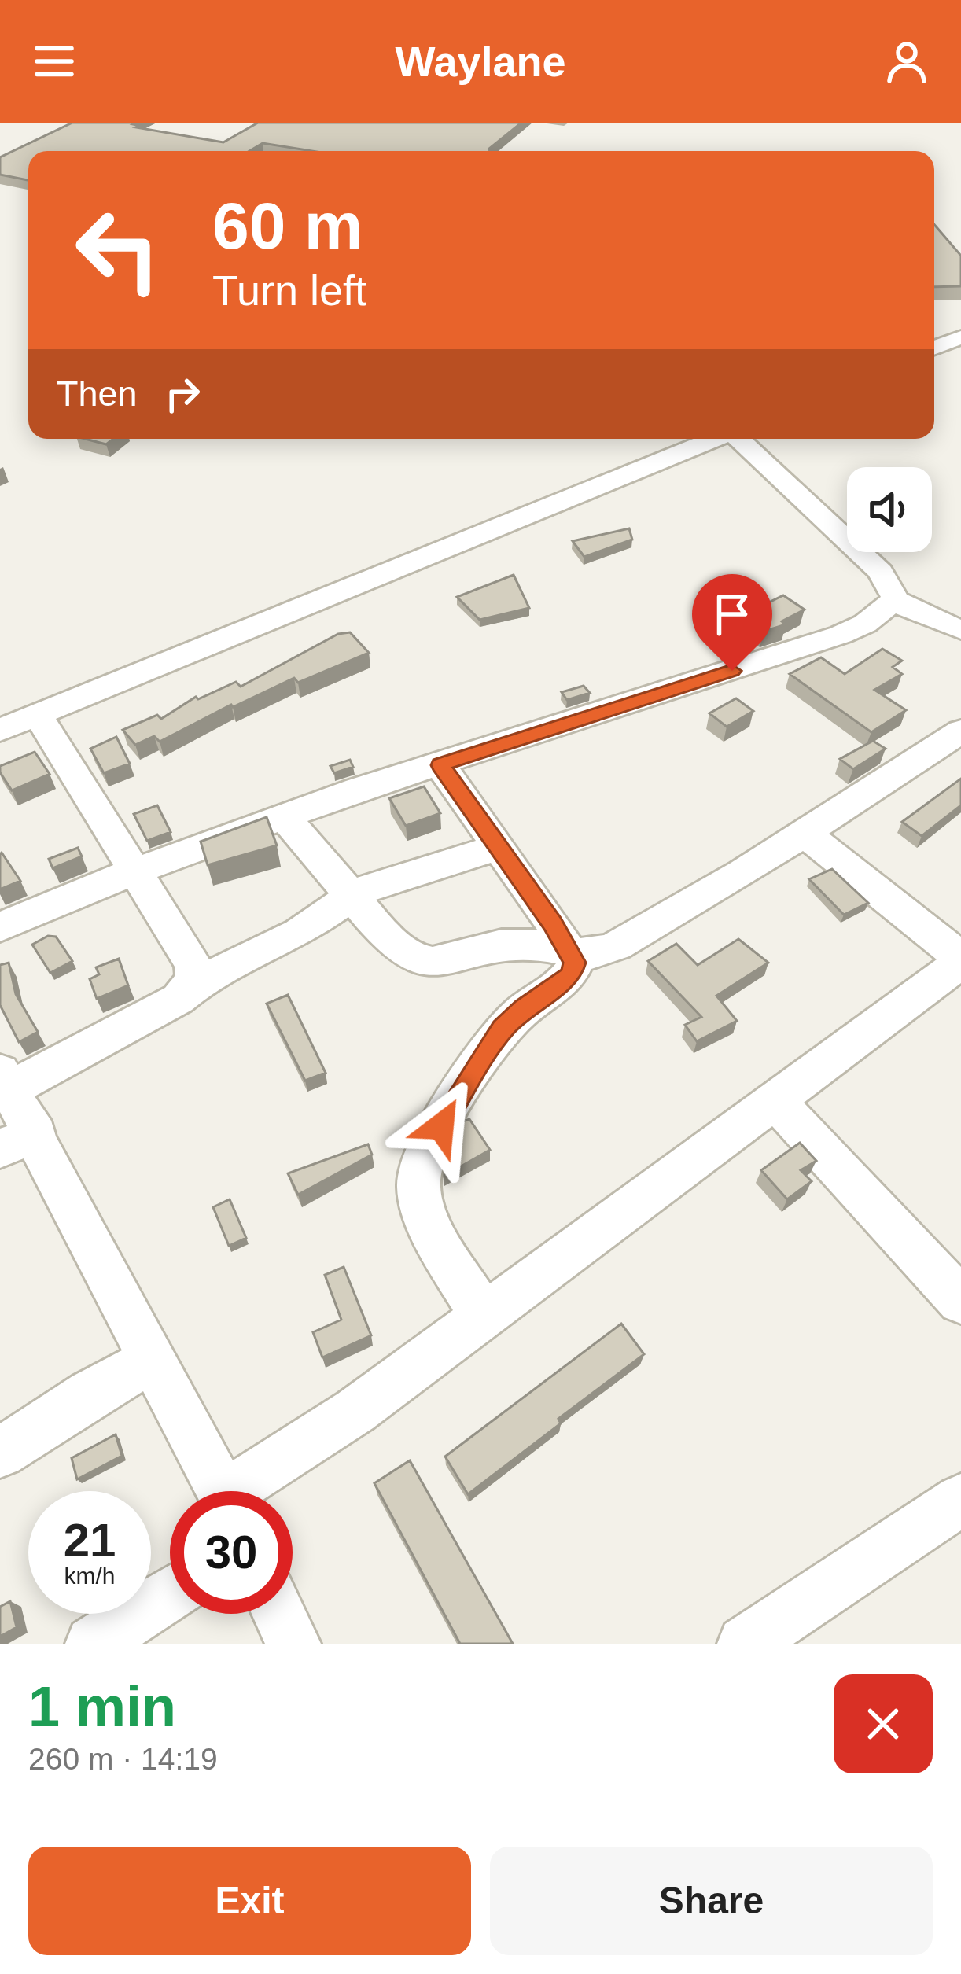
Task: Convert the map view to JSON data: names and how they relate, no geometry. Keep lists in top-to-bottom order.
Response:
{
  "page": {
    "header": "Waylane",
    "turn": ["60 m", "Turn left"],
    "then": "Then",
    "speed": "21 km/h",
    "limit": "30",
    "heading": ["1 min", "260 m · 14:19"],
    "buttons": ["Exit", "Share"]
  }
}
